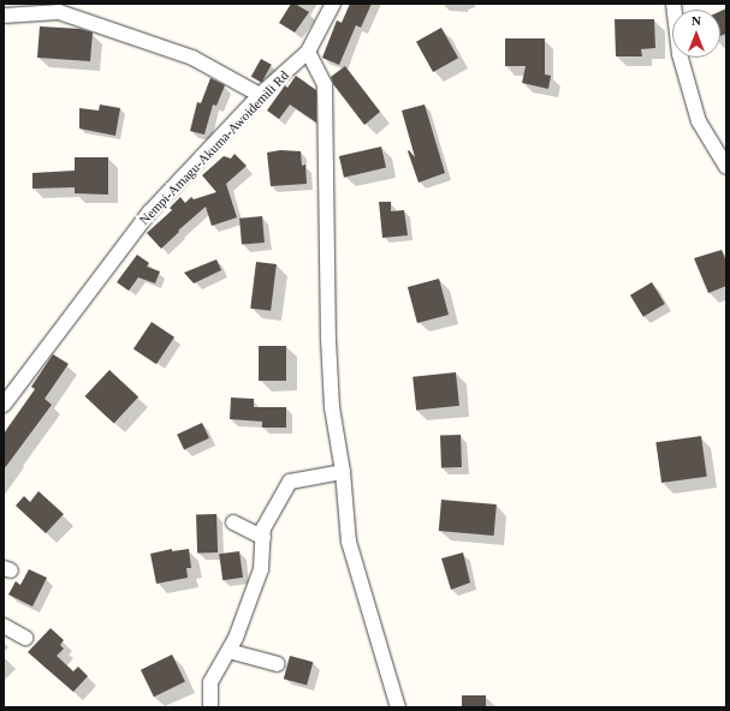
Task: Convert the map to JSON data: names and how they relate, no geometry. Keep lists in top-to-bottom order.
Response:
{
  "streets": {
    "street": ["Nempi-Amagu-Akuma-Awoidemili Rd"]
  },
  "north": "top"
}
